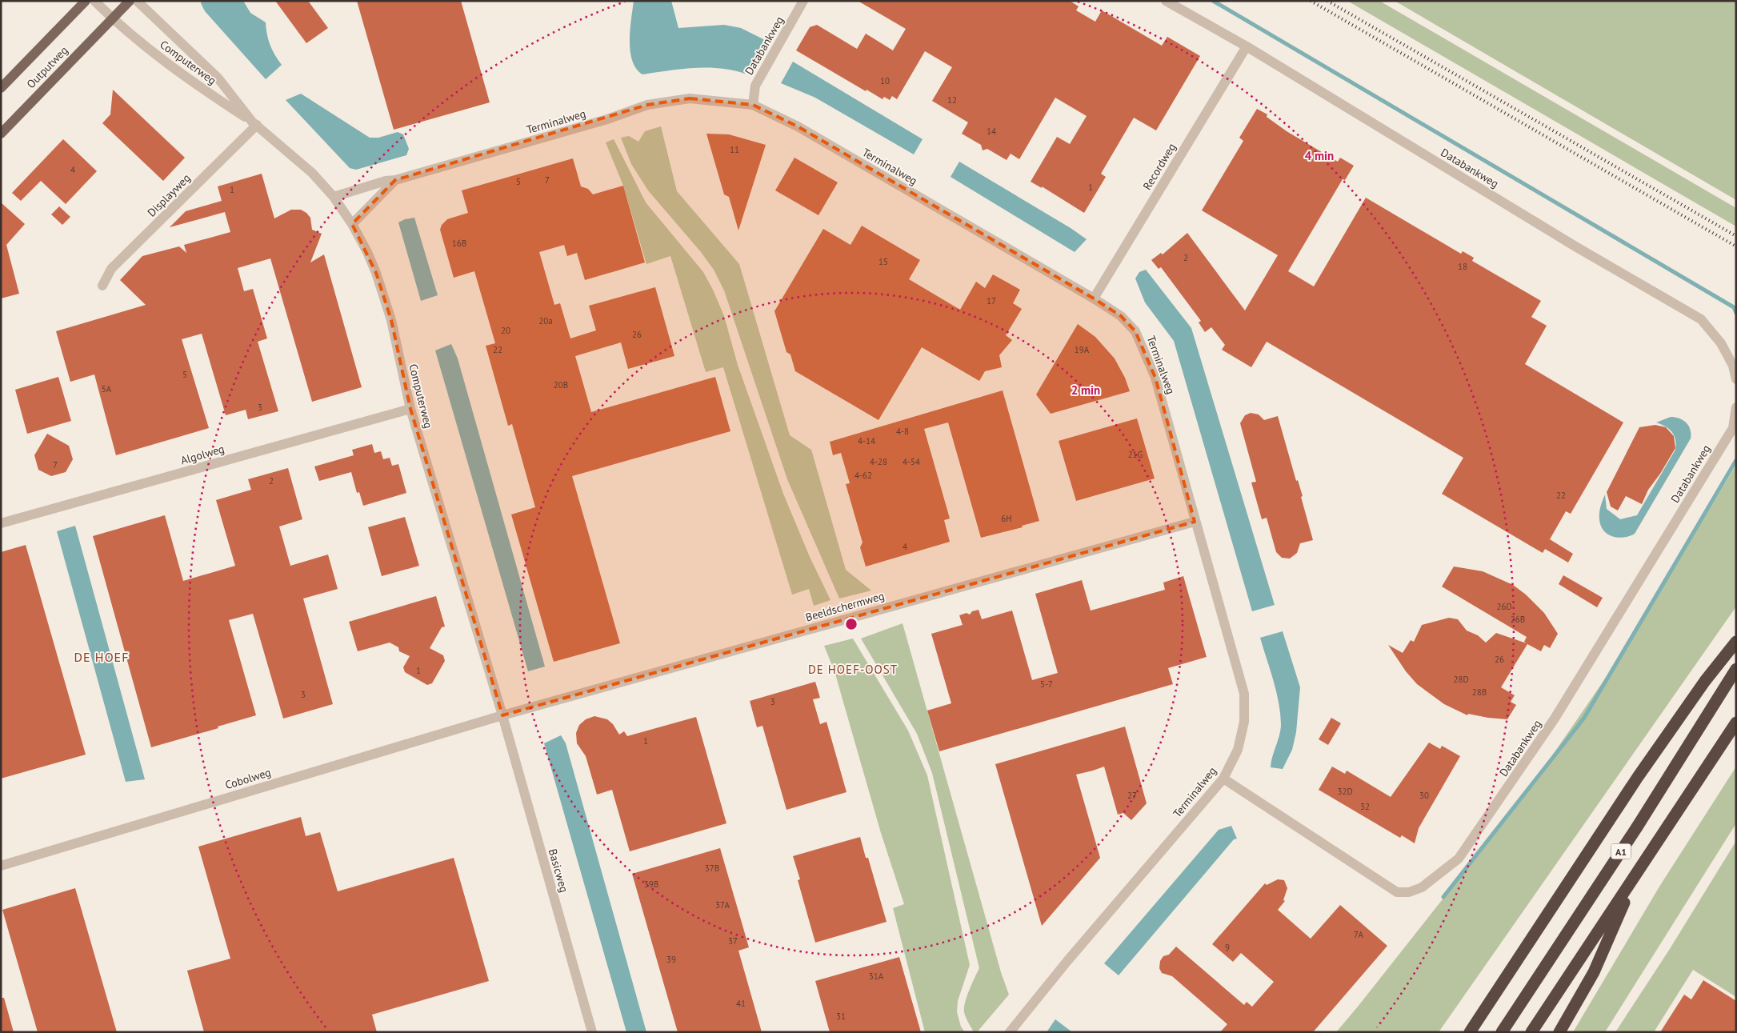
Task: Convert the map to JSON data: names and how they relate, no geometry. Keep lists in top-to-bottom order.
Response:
{
  "streets": {
    "highway": ["A1"],
    "main road": ["Outputweg"],
    "street": [
      "Databankweg",
      "Computerweg",
      "Terminalweg",
      "Recordweg",
      "Displayweg",
      "Algolweg",
      "Beeldschermweg",
      "Cobolweg",
      "Basicweg"
    ]
  },
  "crossings": [
    ["Databankweg", "Terminalweg"],
    ["Databankweg", "Recordweg"],
    ["Computerweg", "Outputweg"],
    ["Computerweg", "Terminalweg"],
    ["Computerweg", "Displayweg"],
    ["Computerweg", "Algolweg"],
    ["Computerweg", "Beeldschermweg"],
    ["Computerweg", "Cobolweg"],
    ["Computerweg", "Basicweg"],
    ["Terminalweg", "Recordweg"],
    ["Terminalweg", "Beeldschermweg"],
    ["Beeldschermweg", "Cobolweg"],
    ["Beeldschermweg", "Basicweg"],
    ["Cobolweg", "Basicweg"]
  ],
  "districts": ["DE HOEF", "DE HOEF-OOST"],
  "house_numbers": [
    "10",
    "12",
    "14",
    "11",
    "4",
    "7",
    "5",
    "1",
    "1",
    "16B",
    "2",
    "15",
    "18",
    "17",
    "20a",
    "20",
    "26",
    "22",
    "19A",
    "5",
    "20B",
    "5A",
    "3",
    "4-8",
    "4-14",
    "21G",
    "4-28",
    "4-54",
    "7",
    "4-62",
    "2",
    "22",
    "6H",
    "4",
    "26D",
    "26B",
    "26",
    "1",
    "28D",
    "5-7",
    "28B",
    "3",
    "3",
    "1",
    "32D",
    "27",
    "30",
    "32",
    "37B",
    "39B",
    "37A",
    "7A",
    "37",
    "9",
    "39",
    "31A",
    "41",
    "31"
  ],
  "rings": ["4 min", "2 min"]
}
